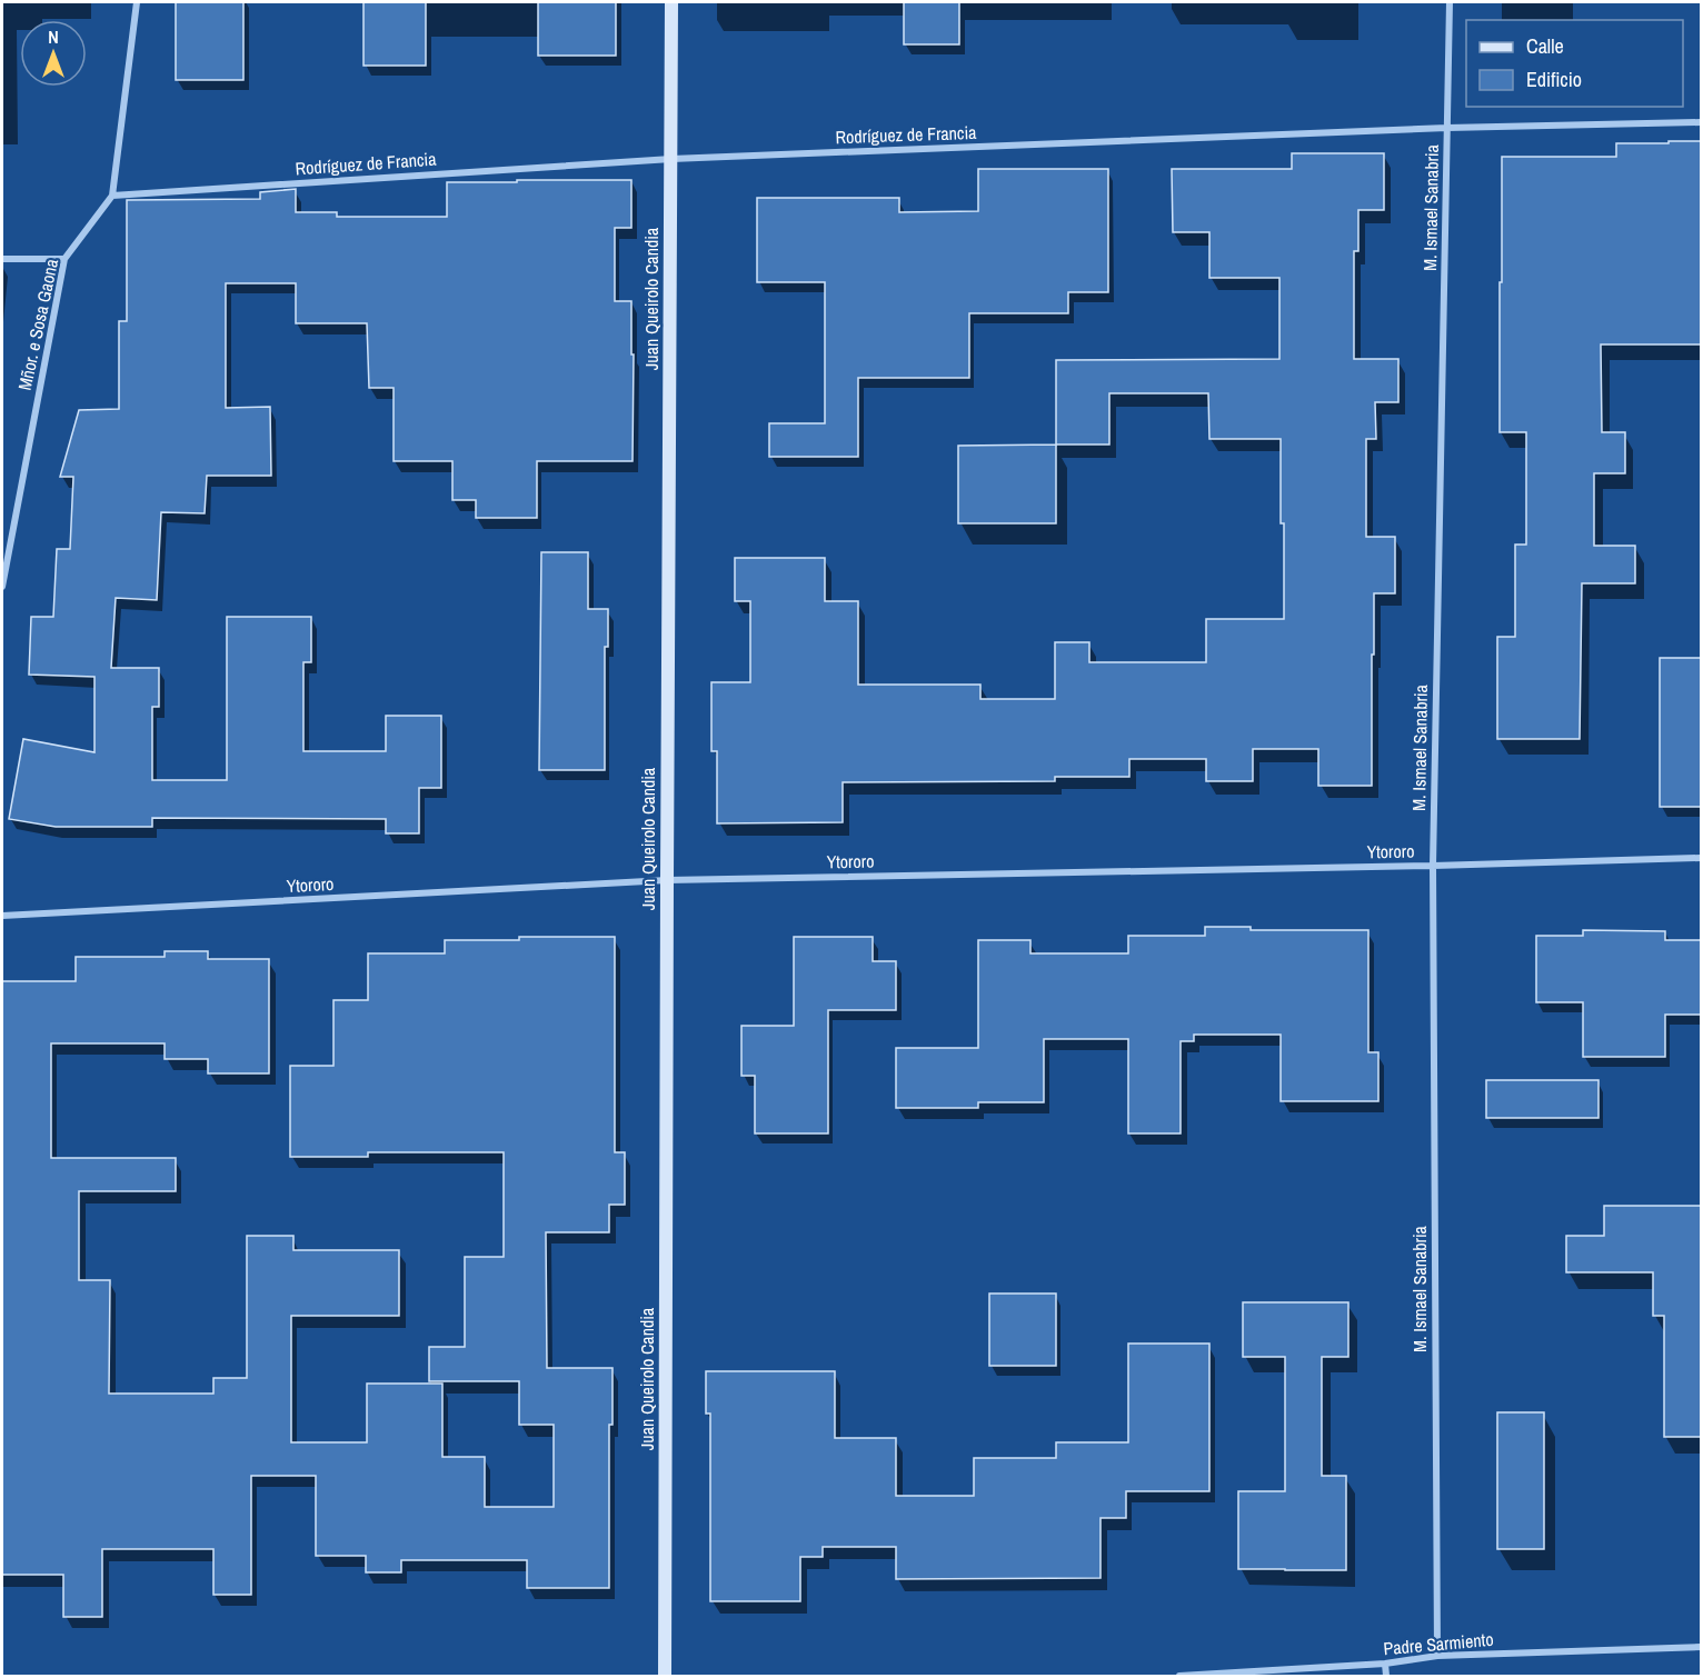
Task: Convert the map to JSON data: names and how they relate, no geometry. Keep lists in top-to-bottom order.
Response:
{
  "streets": {
    "street": [
      "Rodríguez de Francia",
      "M. Ismael Sanabria",
      "Juan Queirolo Candia",
      "Mñor. e Sosa Gaona",
      "Ytororo",
      "Padre Sarmiento"
    ]
  },
  "crossings": [
    ["Rodríguez de Francia", "M. Ismael Sanabria"],
    ["Rodríguez de Francia", "Juan Queirolo Candia"],
    ["Rodríguez de Francia", "Mñor. e Sosa Gaona"],
    ["M. Ismael Sanabria", "Ytororo"],
    ["M. Ismael Sanabria", "Padre Sarmiento"],
    ["Juan Queirolo Candia", "Ytororo"]
  ],
  "legend": ["Calle", "Edificio"],
  "north": "top"
}
